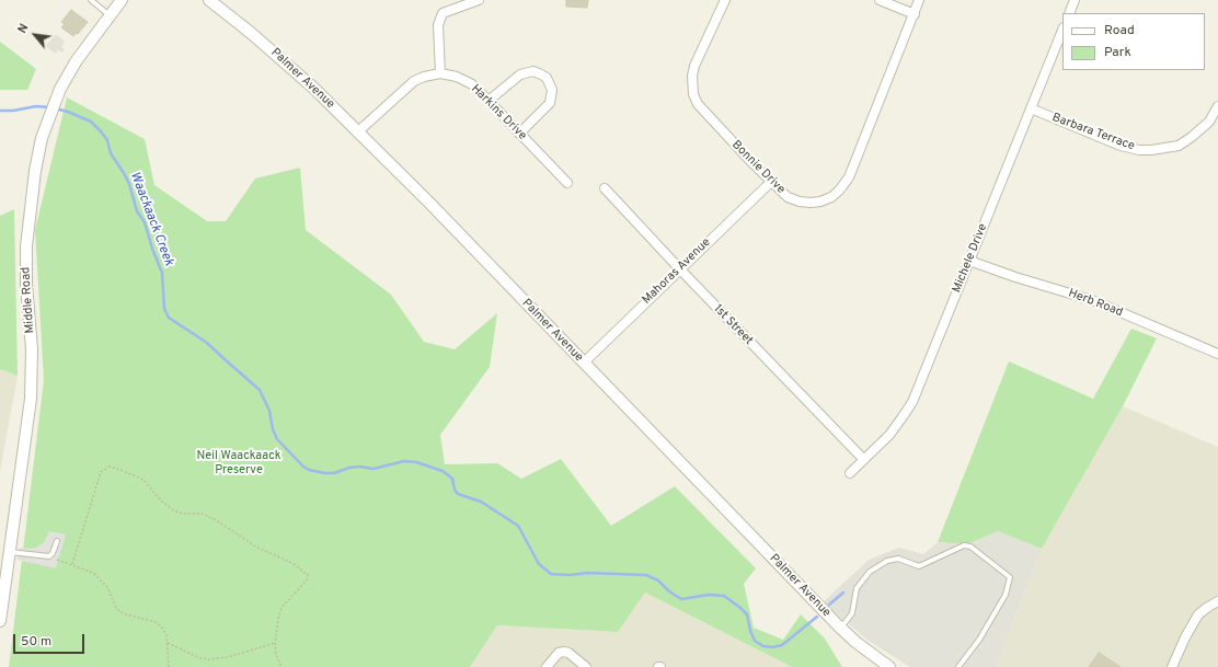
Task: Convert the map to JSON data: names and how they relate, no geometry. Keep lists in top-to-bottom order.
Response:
{
  "streets": {
    "street": [
      "Palmer Avenue",
      "Harkins Drive",
      "Barbara Terrace",
      "Bonnie Drive",
      "Michele Drive",
      "Mahoras Avenue",
      "Middle Road",
      "Herb Road",
      "1st Street"
    ]
  },
  "crossings": [
    ["Palmer Avenue", "Mahoras Avenue"],
    ["Barbara Terrace", "Michele Drive"],
    ["Bonnie Drive", "Mahoras Avenue"],
    ["Michele Drive", "Herb Road"],
    ["Michele Drive", "1st Street"],
    ["Mahoras Avenue", "1st Street"]
  ],
  "water": ["Waackaack Creek"],
  "parks": ["Neil Waackaack Preserve"],
  "legend": ["Road", "Park"],
  "scale_bar": "50 m",
  "north": "top left"
}
